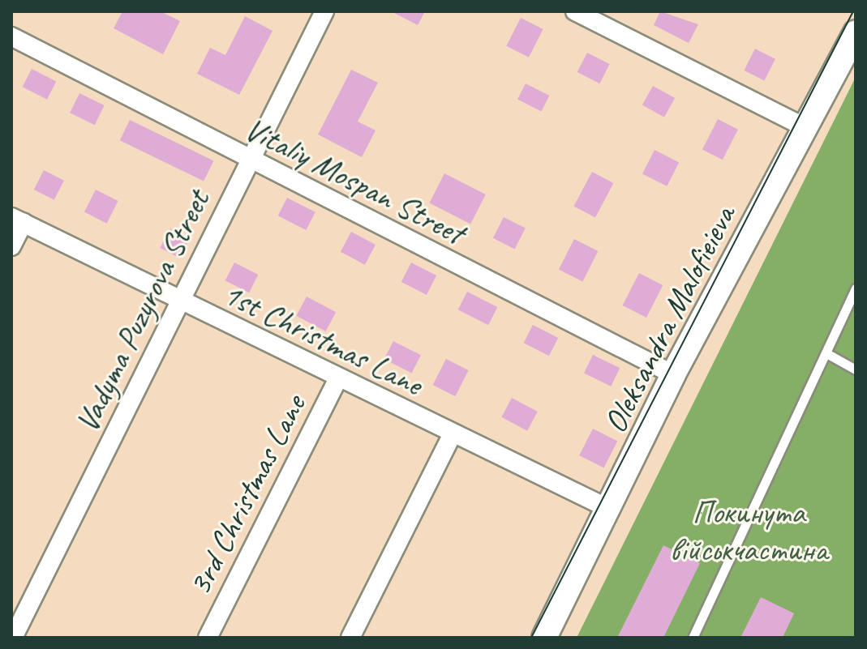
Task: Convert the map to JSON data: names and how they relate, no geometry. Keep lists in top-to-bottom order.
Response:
{
  "streets": {
    "street": [
      "Vitaliy Mospan Street",
      "Vadyma Puzyrova Street",
      "Oleksandra Malofieieva",
      "1st Christmas Lane",
      "3rd Christmas Lane"
    ]
  },
  "crossings": [
    ["Vitaliy Mospan Street", "Vadyma Puzyrova Street"],
    ["Vitaliy Mospan Street", "Oleksandra Malofieieva"],
    ["Vadyma Puzyrova Street", "1st Christmas Lane"],
    ["Oleksandra Malofieieva", "1st Christmas Lane"],
    ["1st Christmas Lane", "3rd Christmas Lane"]
  ],
  "parks": ["Покинута військчастина"]
}
